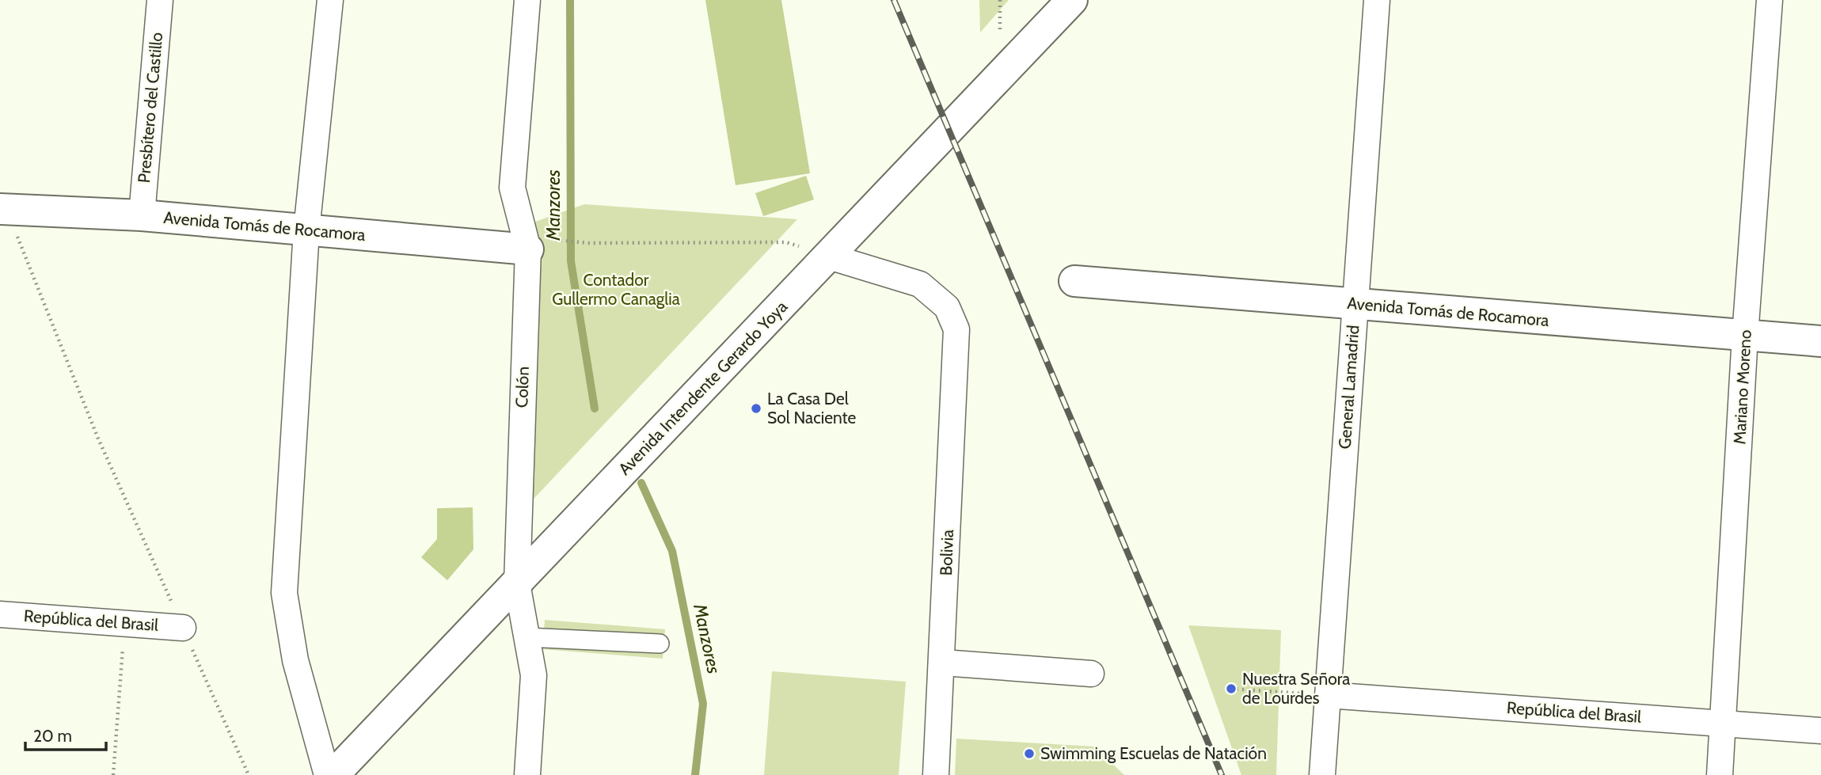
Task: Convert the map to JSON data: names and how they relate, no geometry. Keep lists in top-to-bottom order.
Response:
{
  "streets": {
    "street": [
      "Presbítero del Castillo",
      "Avenida Tomás de Rocamora",
      "Colón",
      "General Lamadrid",
      "Mariano Moreno",
      "Avenida Intendente Gerardo Yoya",
      "Bolivia",
      "República del Brasil"
    ]
  },
  "crossings": [
    ["Presbítero del Castillo", "Avenida Tomás de Rocamora"],
    ["Avenida Tomás de Rocamora", "Colón"],
    ["Avenida Tomás de Rocamora", "General Lamadrid"],
    ["Avenida Tomás de Rocamora", "Mariano Moreno"],
    ["Colón", "Avenida Intendente Gerardo Yoya"],
    ["General Lamadrid", "República del Brasil"],
    ["Mariano Moreno", "República del Brasil"],
    ["Avenida Intendente Gerardo Yoya", "Bolivia"]
  ],
  "water": ["Manzores"],
  "parks": ["Contador Gullermo Canaglia"],
  "places": ["La Casa Del Sol Naciente", "Nuestra Señora de Lourdes", "Swimming Escuelas de Natación"],
  "scale_bar": "20 m"
}
